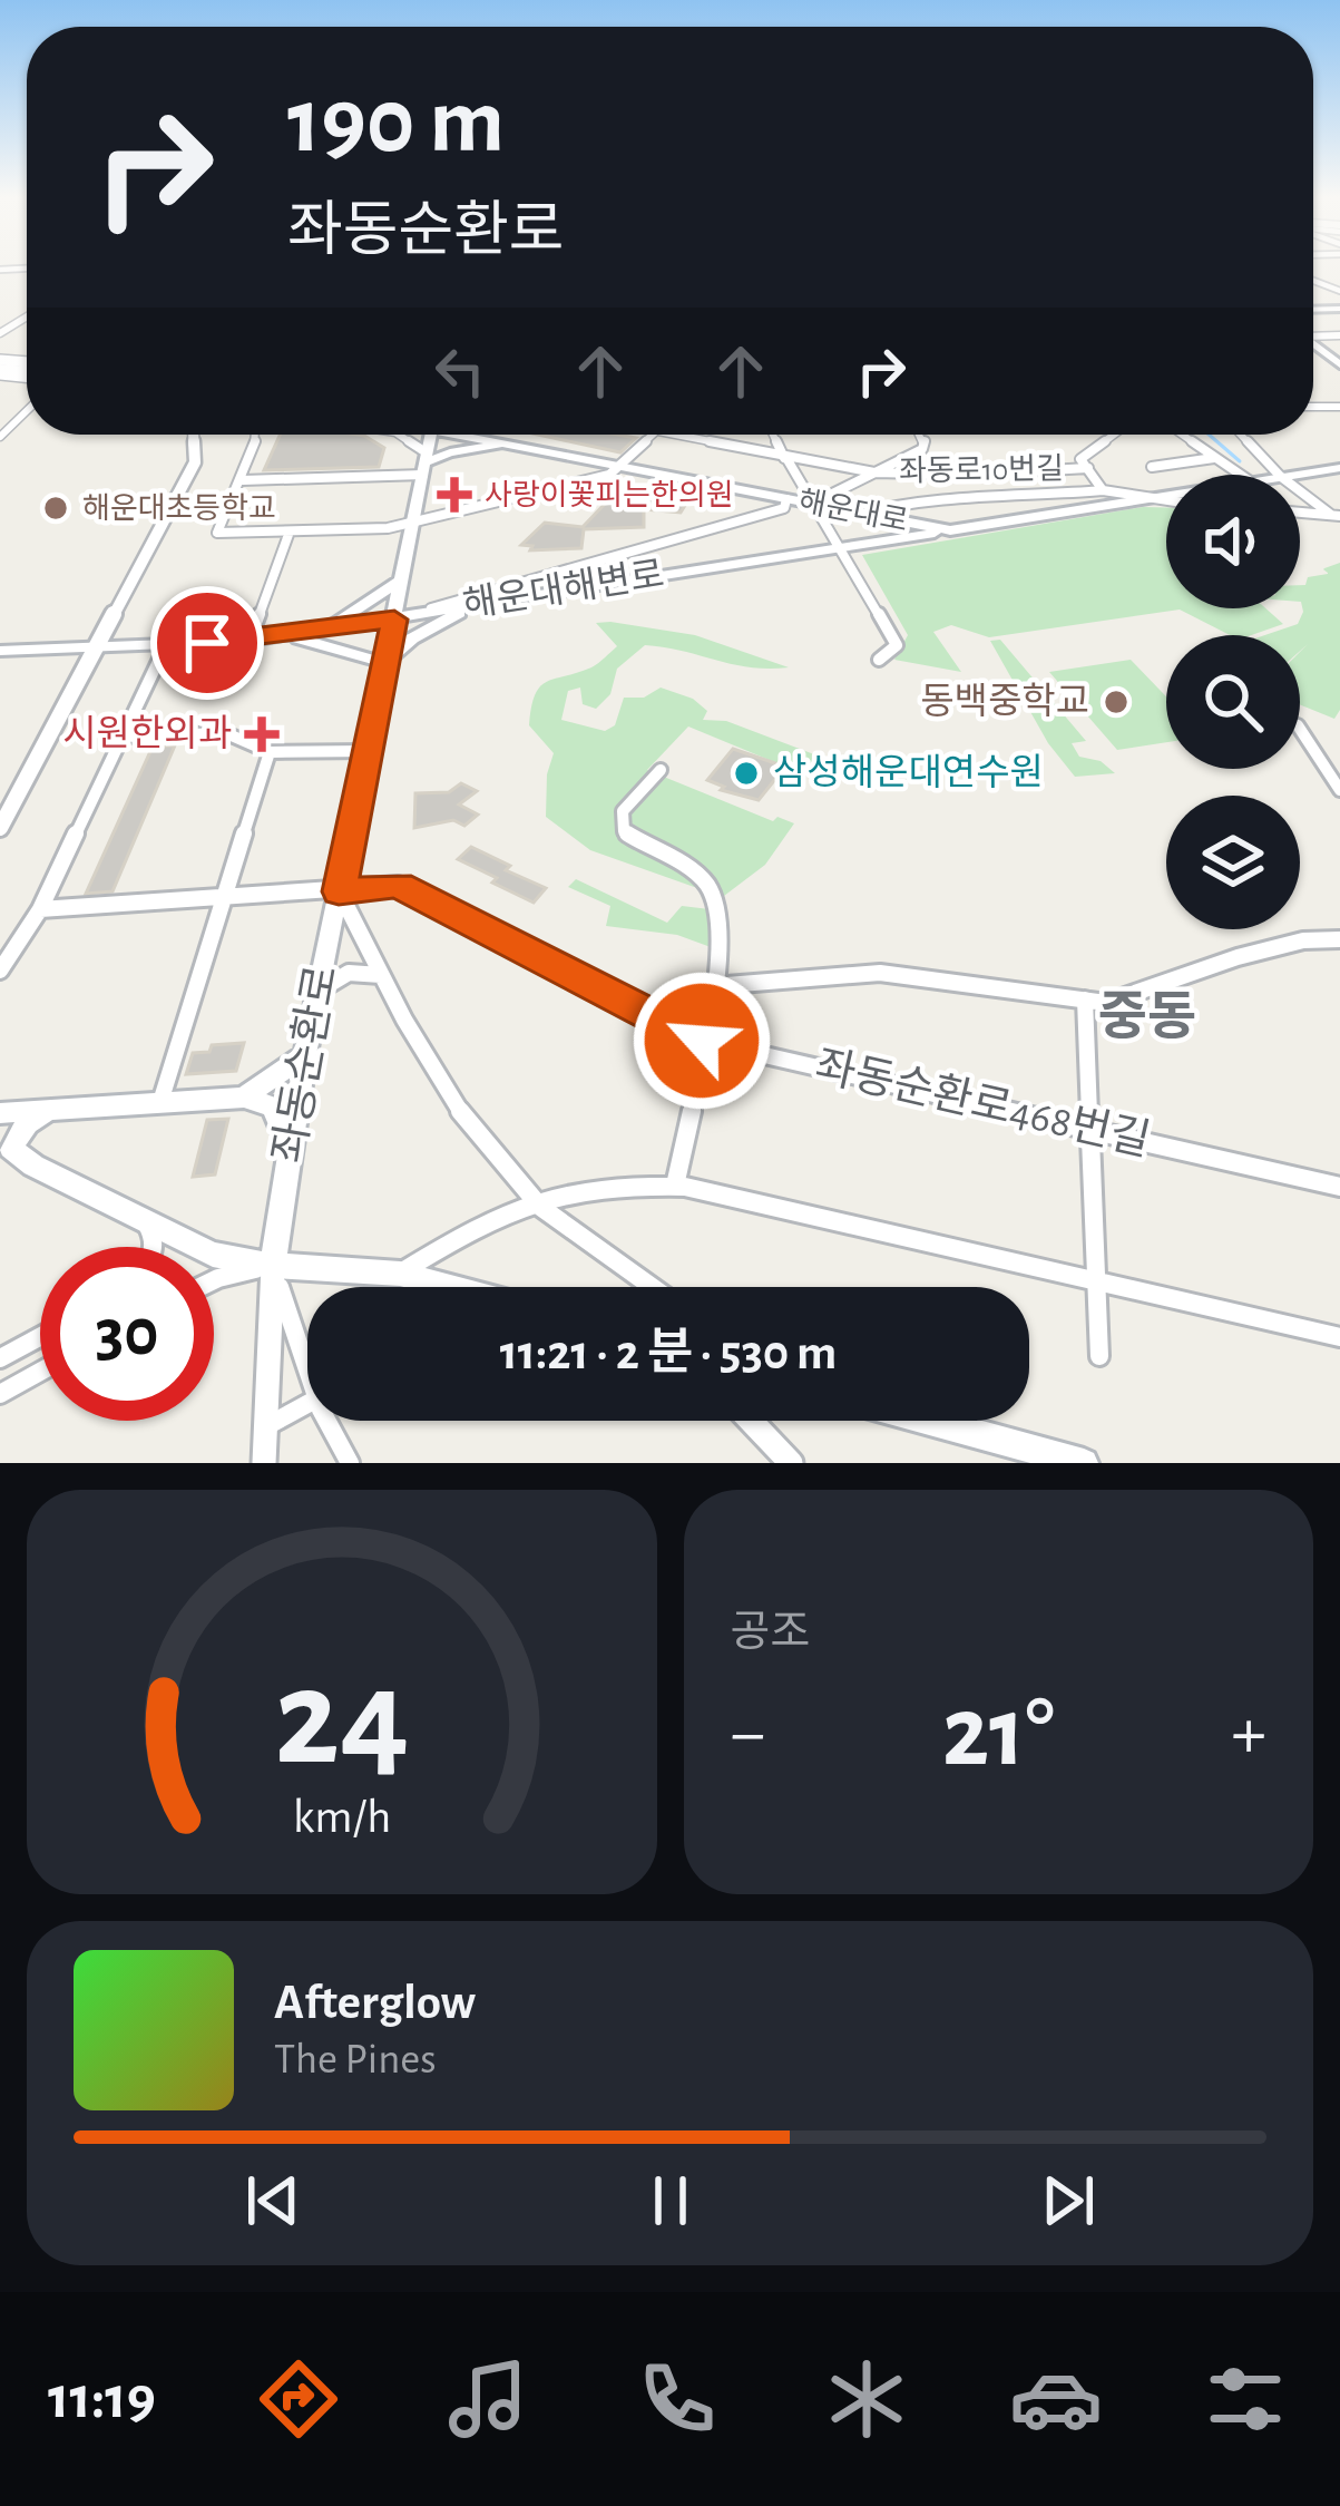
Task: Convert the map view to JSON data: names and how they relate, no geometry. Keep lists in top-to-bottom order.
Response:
{
  "streets": {
    "main road": ["해운대로", "해운대해변로", "좌동순환로"],
    "street": ["좌동로10번길", "좌동순환로468번길"]
  },
  "crossings": [
    ["해운대로", "해운대해변로"],
    ["해운대해변로", "좌동순환로"],
    ["좌동순환로", "좌동순환로468번길"]
  ],
  "districts": ["중동"],
  "places": {
    "health": ["사랑이꽃피는한의원", "시원한외과"],
    "other": ["해운대초등학교", "동백중학교", "삼성해운대연수원"]
  },
  "page": {
    "turn": ["190 m", "좌동순환로"],
    "limit": "30",
    "trip": "11:21 · 2 분 · 530 m",
    "tile": "공조",
    "heat": ["−", "21°", "+"],
    "song": ["Afterglow", "The Pines"],
    "tabs": "11:19",
    "gauge": ["24", "km/h"]
  }
}
